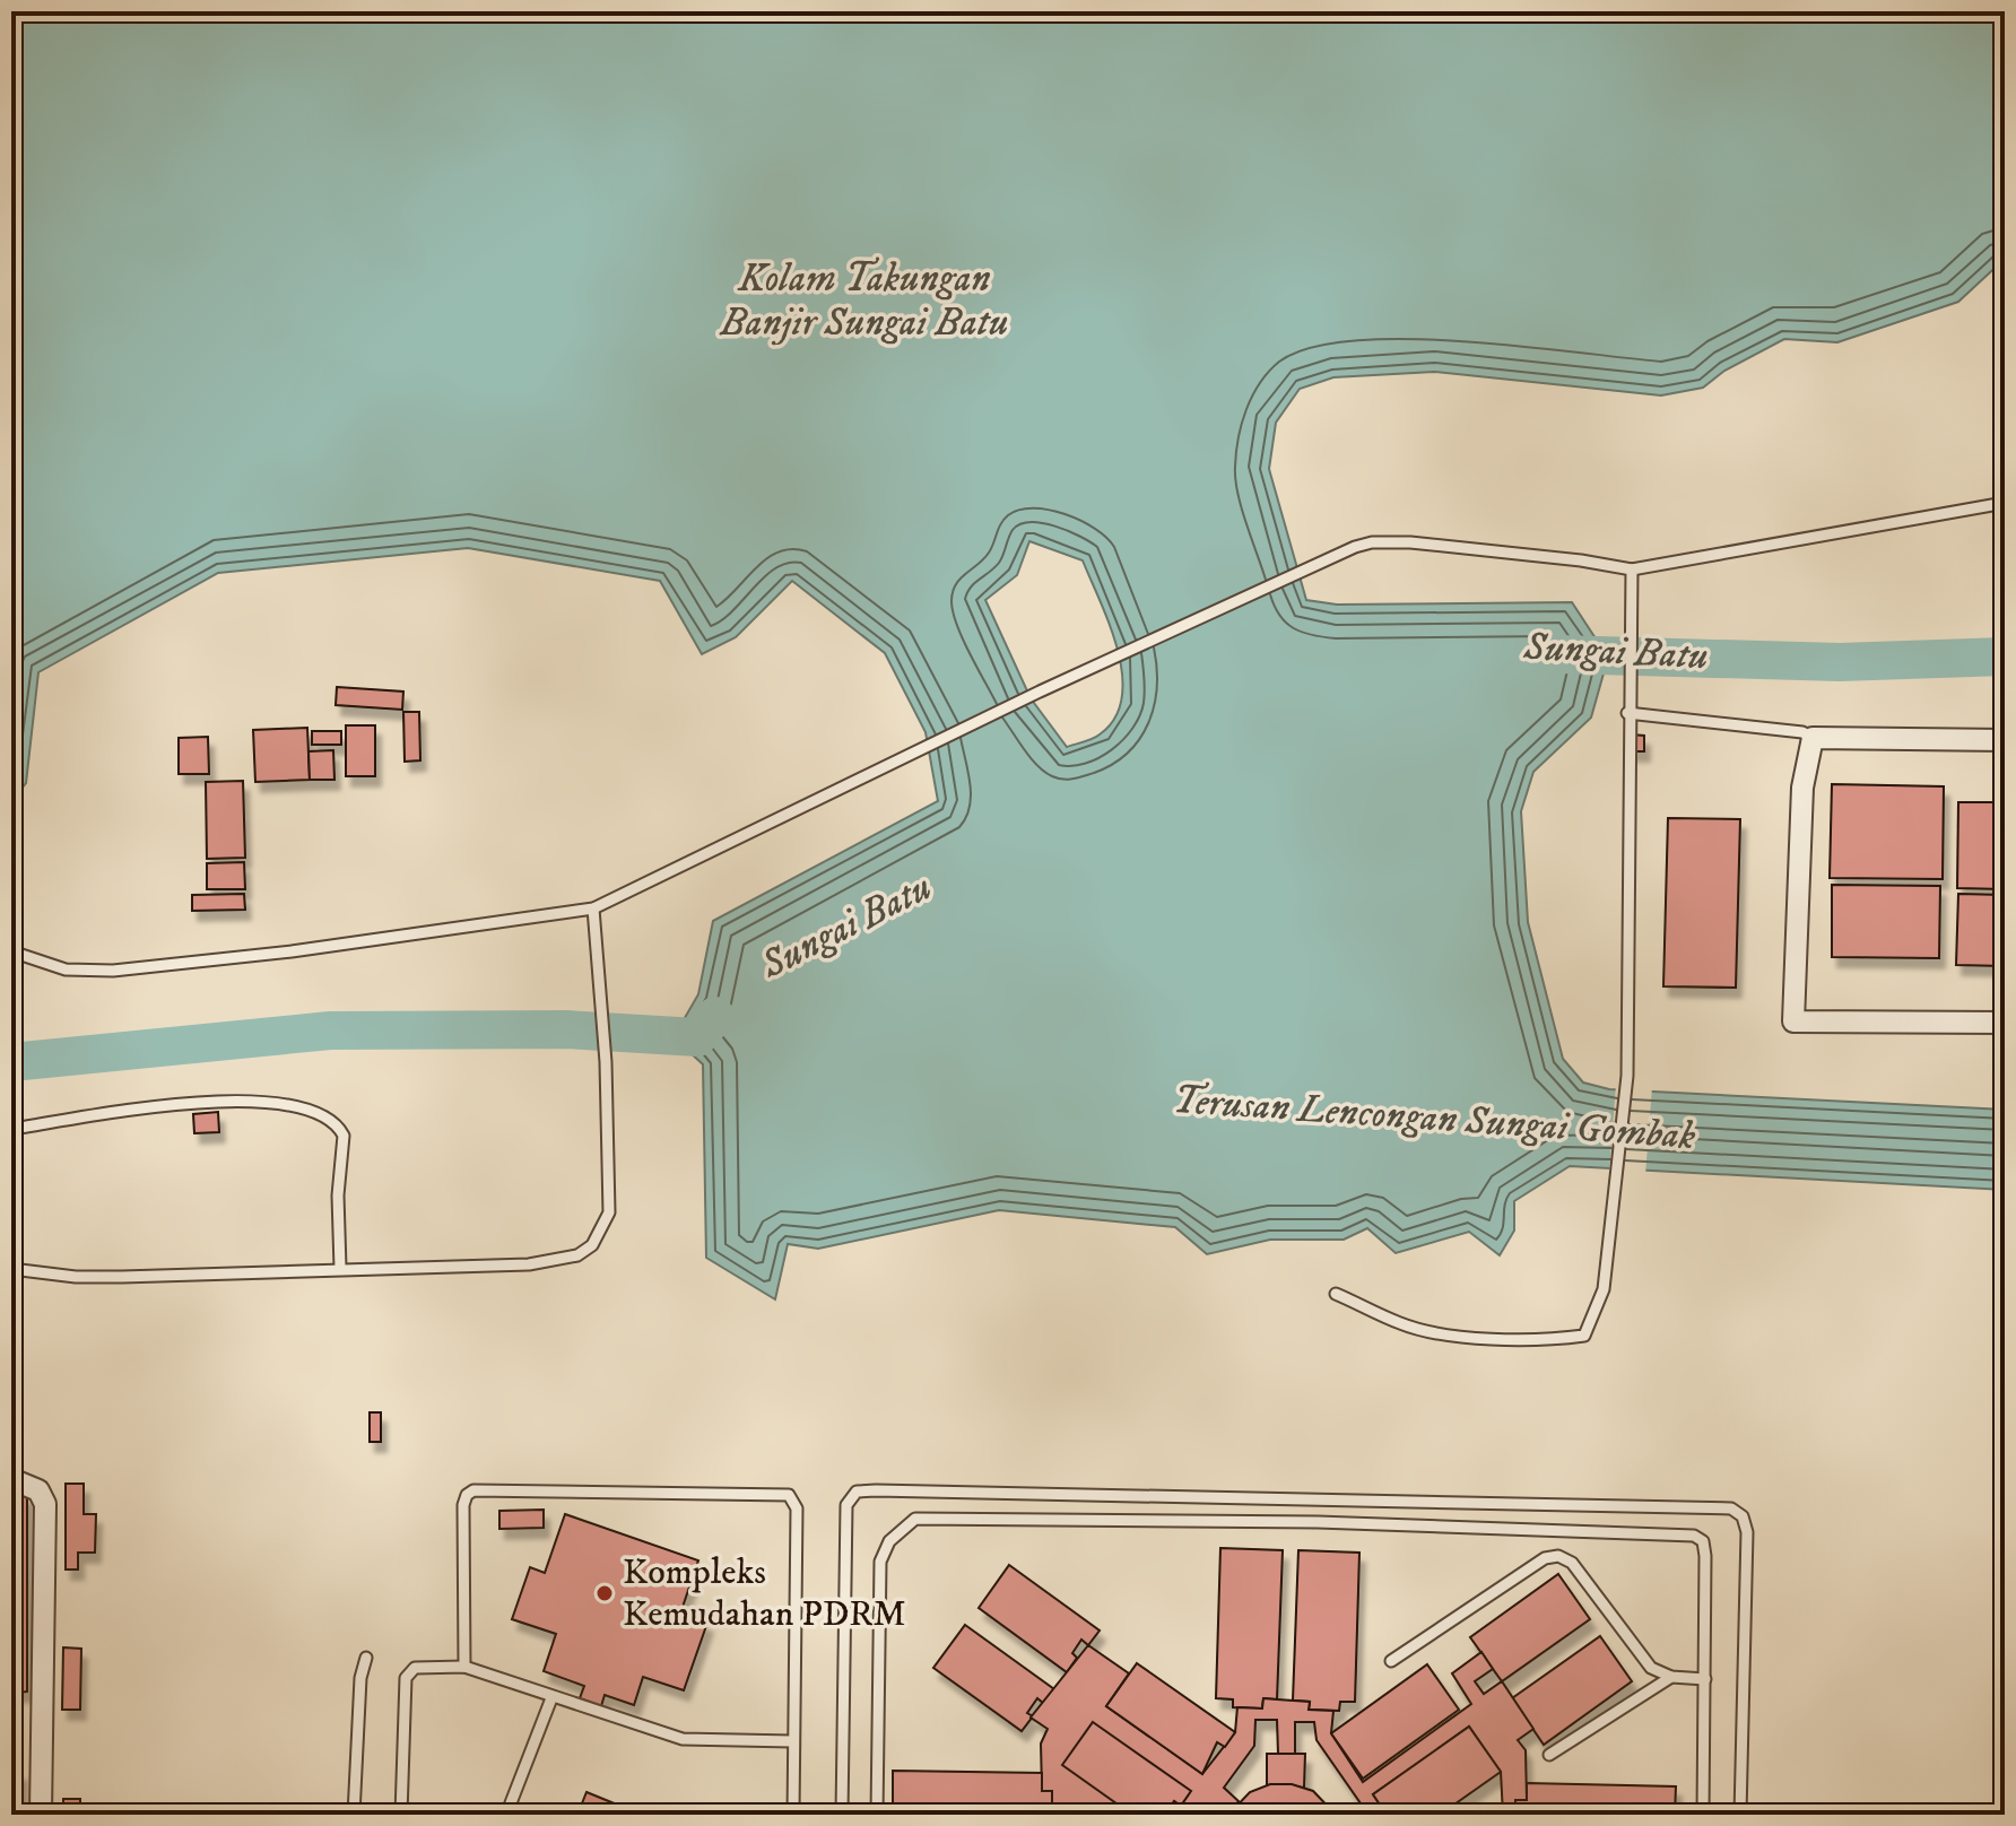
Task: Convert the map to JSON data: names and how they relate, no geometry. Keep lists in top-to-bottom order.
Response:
{
  "water": ["Kolam Takungan Banjir Sungai Batu", "Sungai Batu", "Terusan Lencongan Sungai Gombak"],
  "places": ["Kompleks Kemudahan PDRM"]
}
